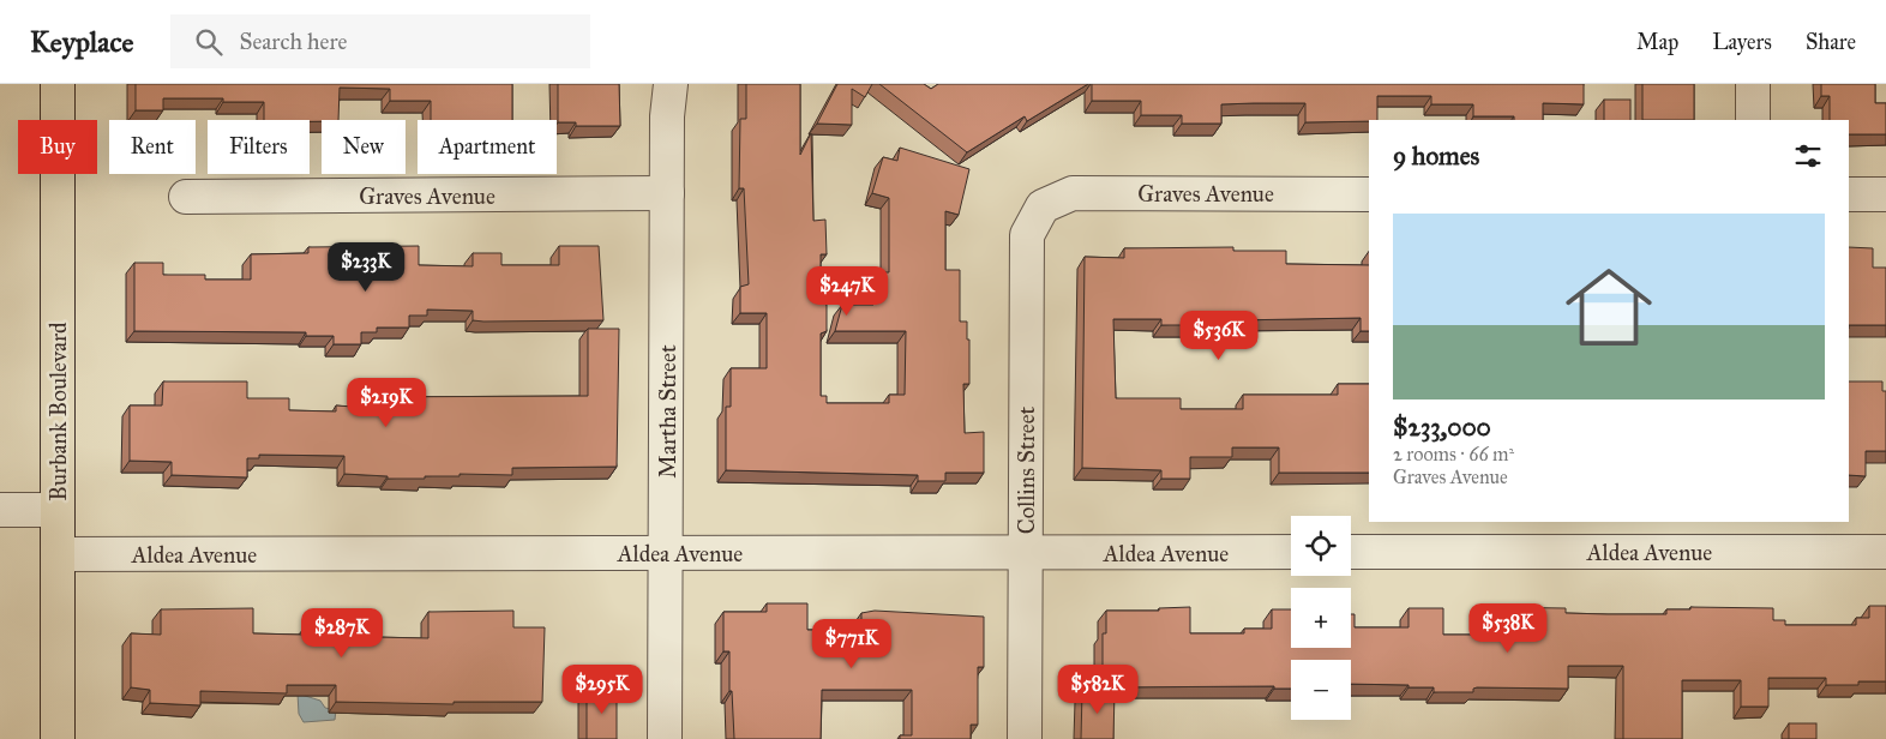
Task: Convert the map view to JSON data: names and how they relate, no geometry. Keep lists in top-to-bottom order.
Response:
{
  "streets": {
    "main road": ["Burbank Boulevard"],
    "street": [
      "Graves Avenue",
      "Martha Street",
      "Collins Street",
      "Aldea Avenue"
    ]
  },
  "crossings": [
    ["Graves Avenue", "Martha Street"],
    ["Graves Avenue", "Collins Street"],
    ["Burbank Boulevard", "Aldea Avenue"],
    ["Martha Street", "Aldea Avenue"],
    ["Collins Street", "Aldea Avenue"]
  ],
  "page": {
    "header": "Keyplace",
    "search": "Search here",
    "nav": ["Map", "Layers", "Share"],
    "chip": [
      "Buy",
      "Rent",
      "Filters",
      "New",
      "Apartment"
    ],
    "heading": "9 homes",
    "list": [
      {
        "name": "$233,000",
        "note": "2 rooms · 66 m² · Graves Avenue"
      }
    ],
    "price": [
      "$233K",
      "$247K",
      "$536K",
      "$219K",
      "$538K",
      "$287K",
      "$771K",
      "$295K",
      "$582K"
    ],
    "map_buttons": ["+", "−"]
  }
}
